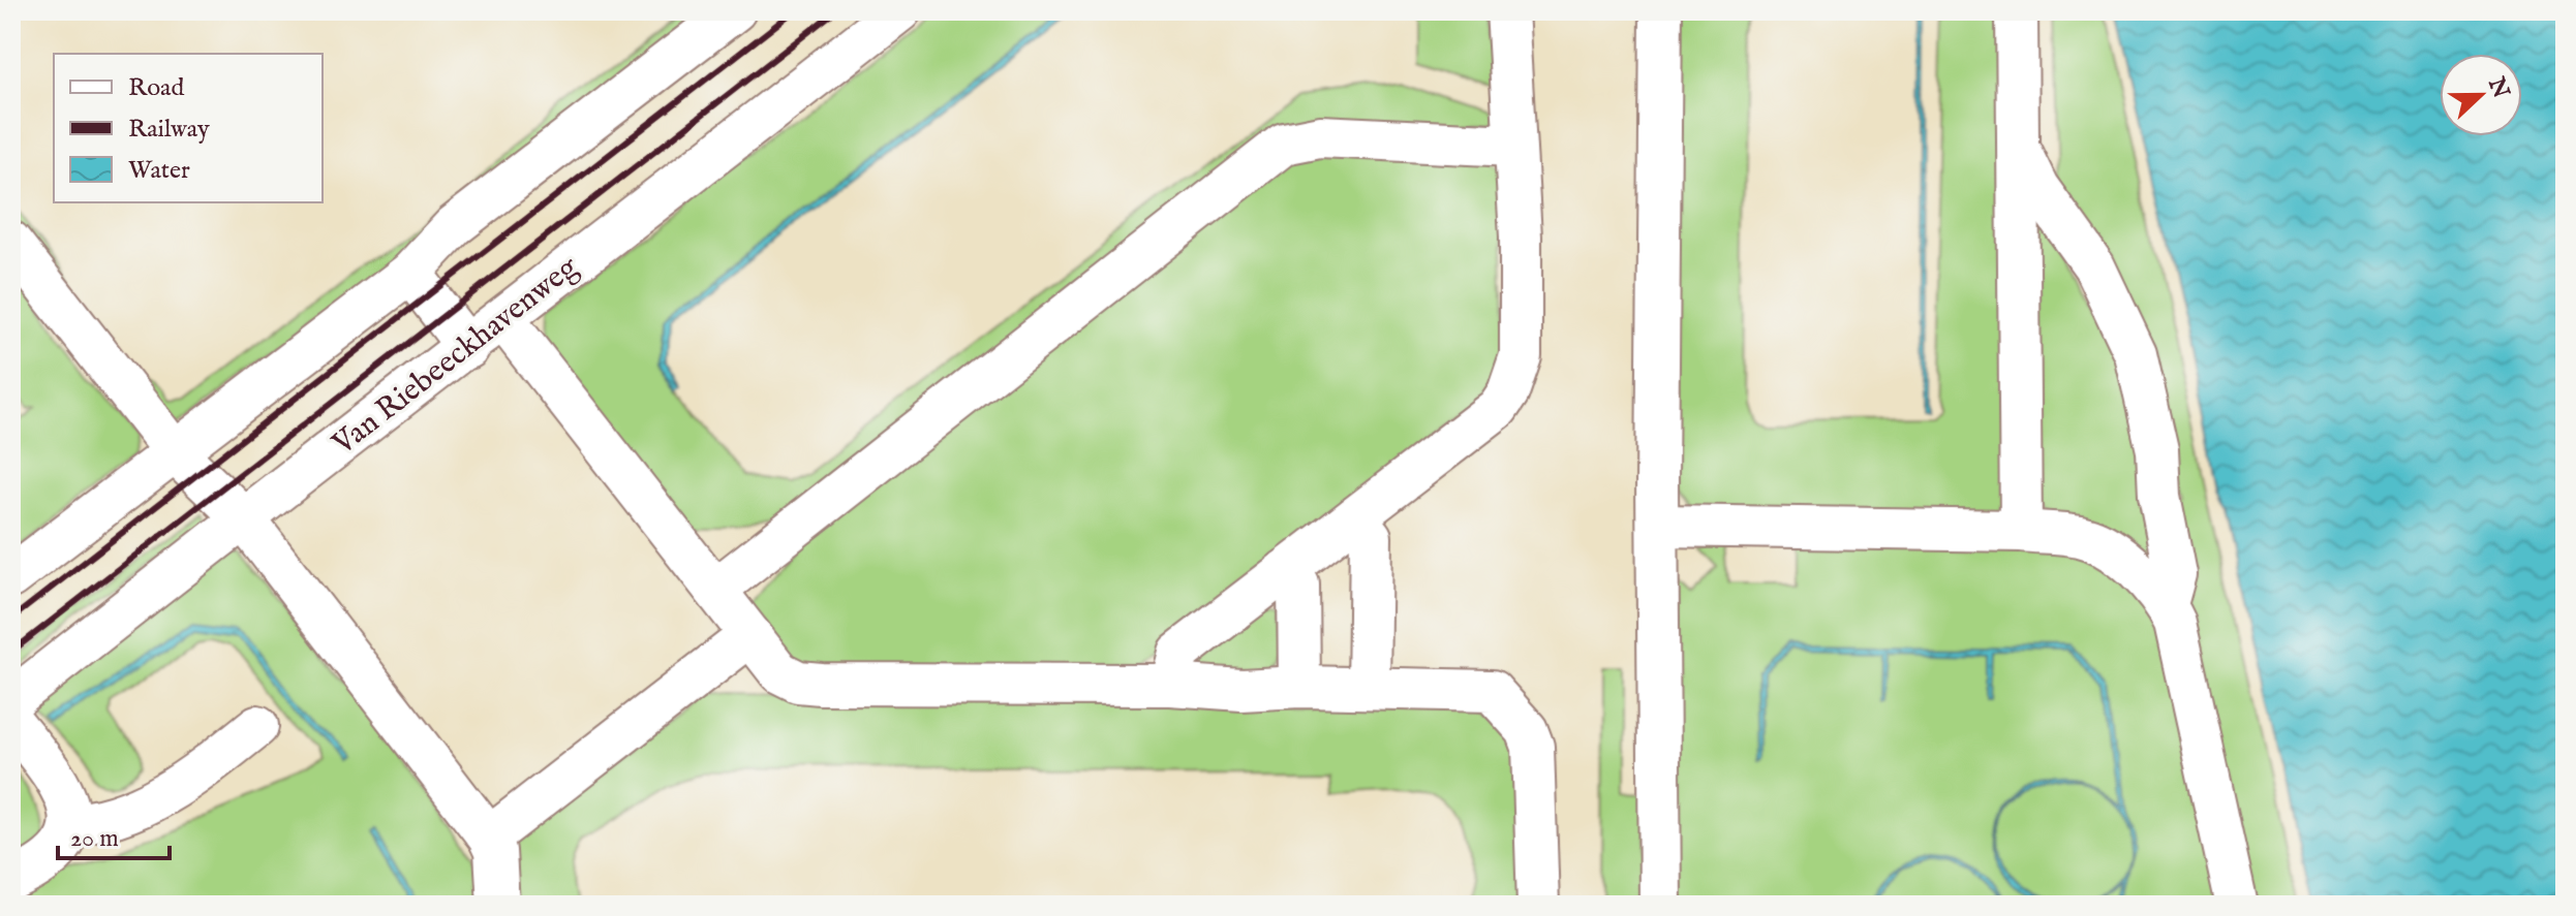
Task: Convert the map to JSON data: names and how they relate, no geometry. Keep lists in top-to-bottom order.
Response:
{
  "streets": {
    "lane": ["Van Riebeeckhavenweg"]
  },
  "legend": ["Road", "Railway", "Water"],
  "scale_bar": "20 m",
  "north": "right"
}
